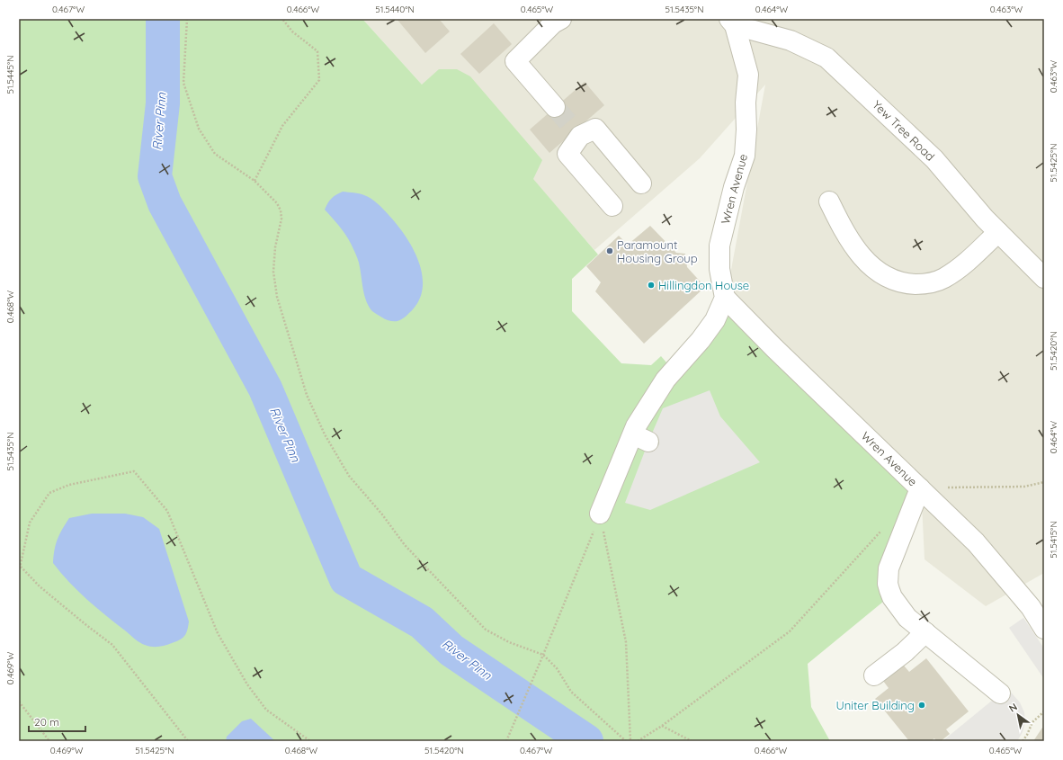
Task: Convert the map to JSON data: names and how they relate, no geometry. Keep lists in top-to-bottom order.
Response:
{
  "streets": {
    "street": ["Yew Tree Road", "Wren Avenue"]
  },
  "crossings": [
    ["Yew Tree Road", "Wren Avenue"]
  ],
  "water": ["River Pinn"],
  "places": ["Paramount Housing Group", "Hillingdon House", "Uniter Building"],
  "scale_bar": "20 m",
  "north": "top left",
  "coordinates": [
    "0.467°W",
    "0.466°W",
    "51.5440°N",
    "0.465°W",
    "51.5435°N",
    "0.464°W",
    "0.463°W",
    "51.5445°N",
    "51.5425°N",
    "0.468°W",
    "51.5420°N",
    "51.5415°N",
    "0.469°W"
  ]
}
